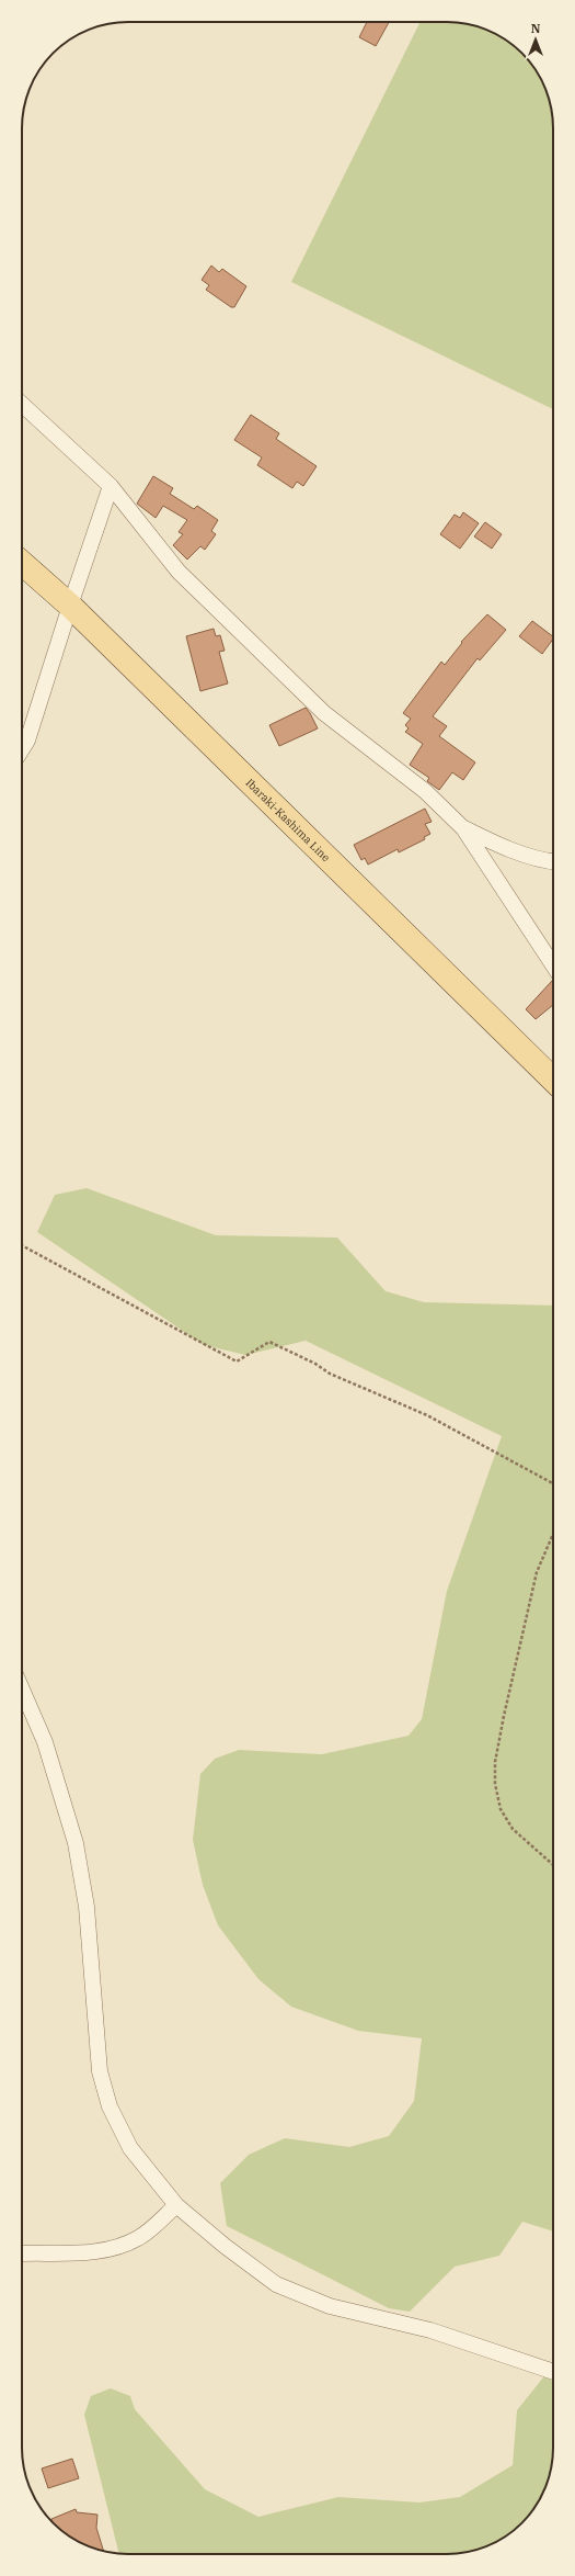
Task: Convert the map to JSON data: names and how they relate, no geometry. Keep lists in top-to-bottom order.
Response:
{
  "streets": {
    "main road": ["Ibaraki-Kashima Line"]
  },
  "north": "top"
}
